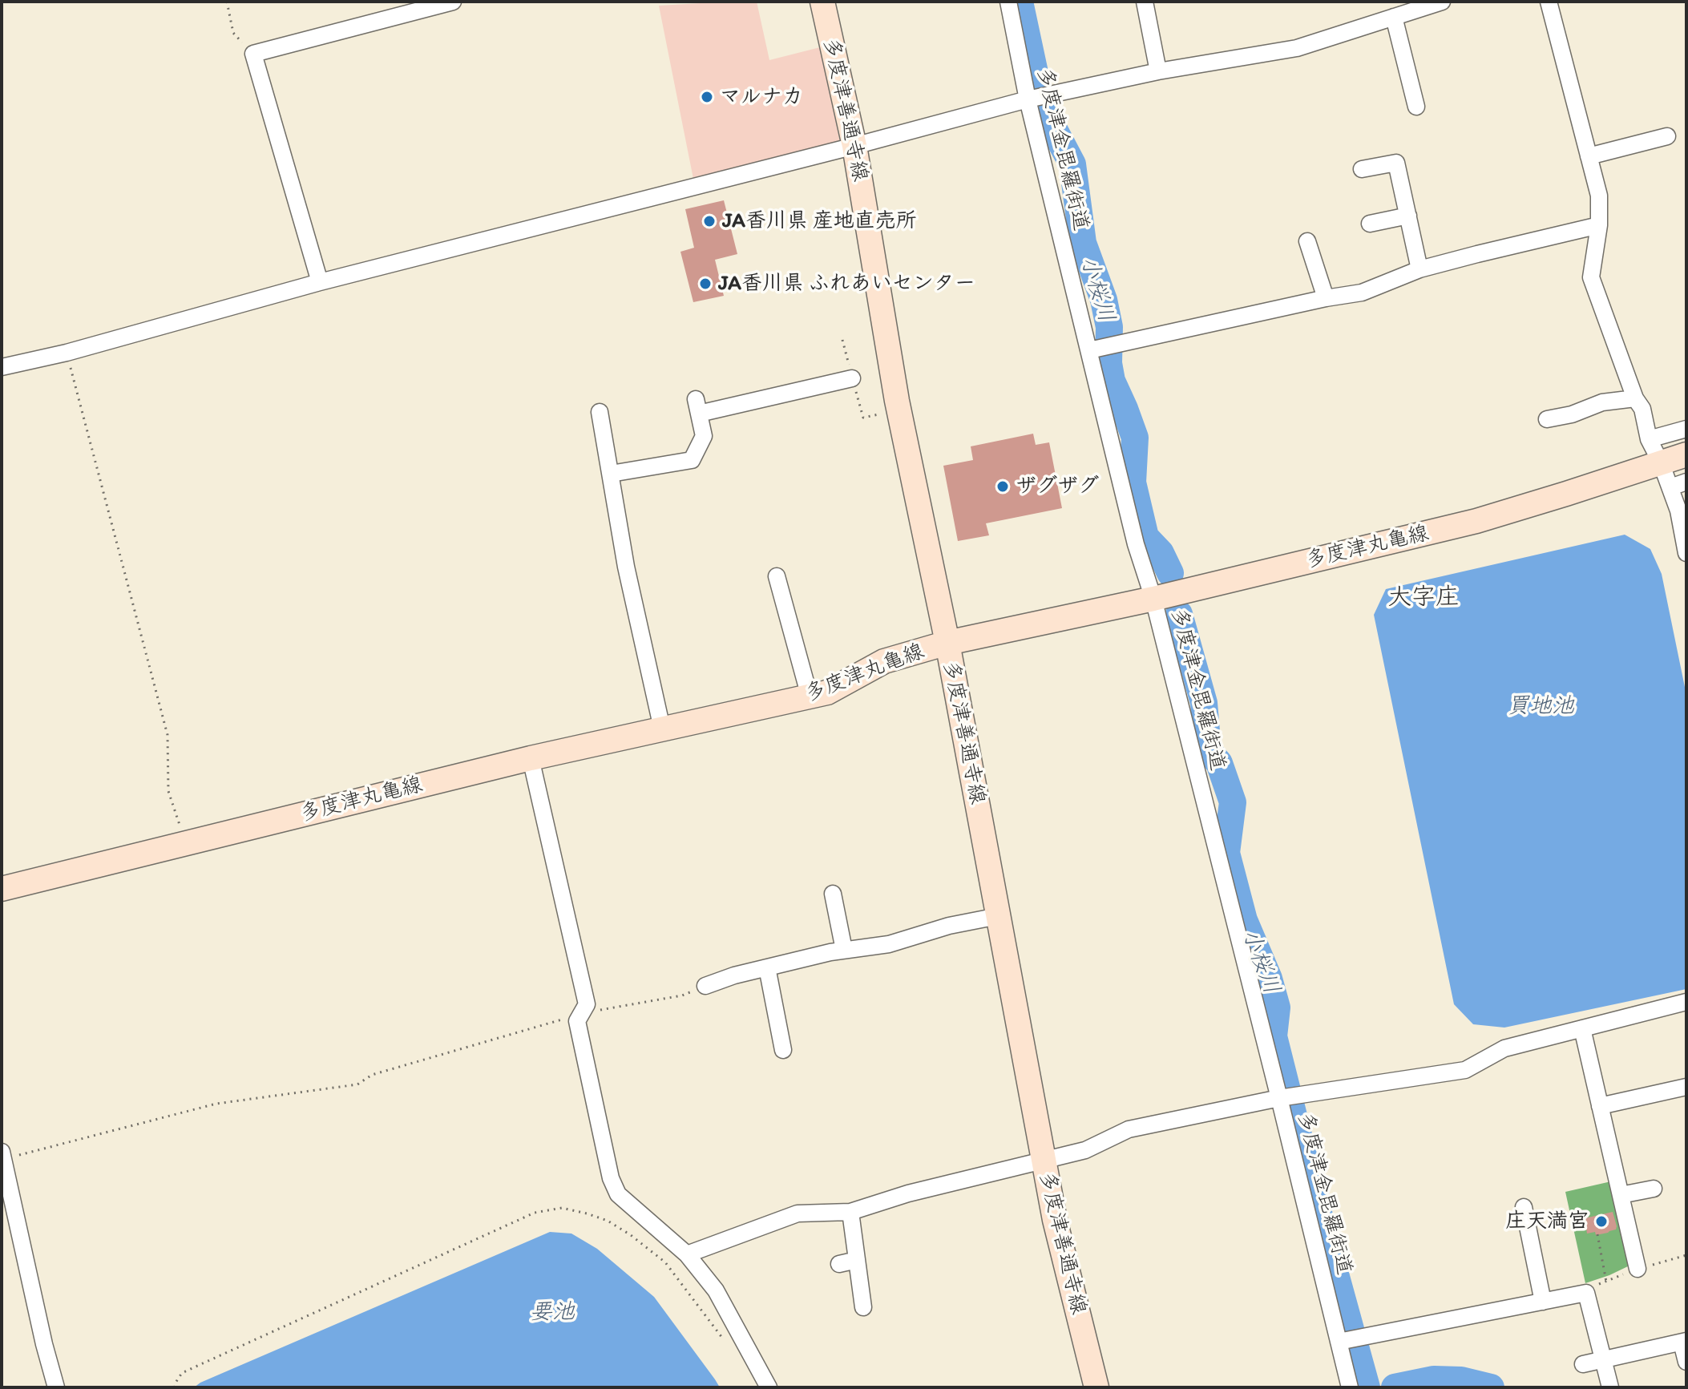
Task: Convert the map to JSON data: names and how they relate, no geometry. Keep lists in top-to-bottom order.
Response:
{
  "streets": {
    "main road": ["多度津善通寺線", "多度津丸亀線"],
    "street": ["多度津金毘羅街道"]
  },
  "crossings": [
    ["多度津善通寺線", "多度津丸亀線"],
    ["多度津金毘羅街道", "多度津丸亀線"]
  ],
  "districts": ["大字庄"],
  "water": ["小桜川", "買地池", "要池"],
  "places": [
    "マルナカ",
    "JA香川県 産地直売所",
    "JA香川県 ふれあいセンター",
    "ザグザグ",
    "庄天満宮"
  ]
}
